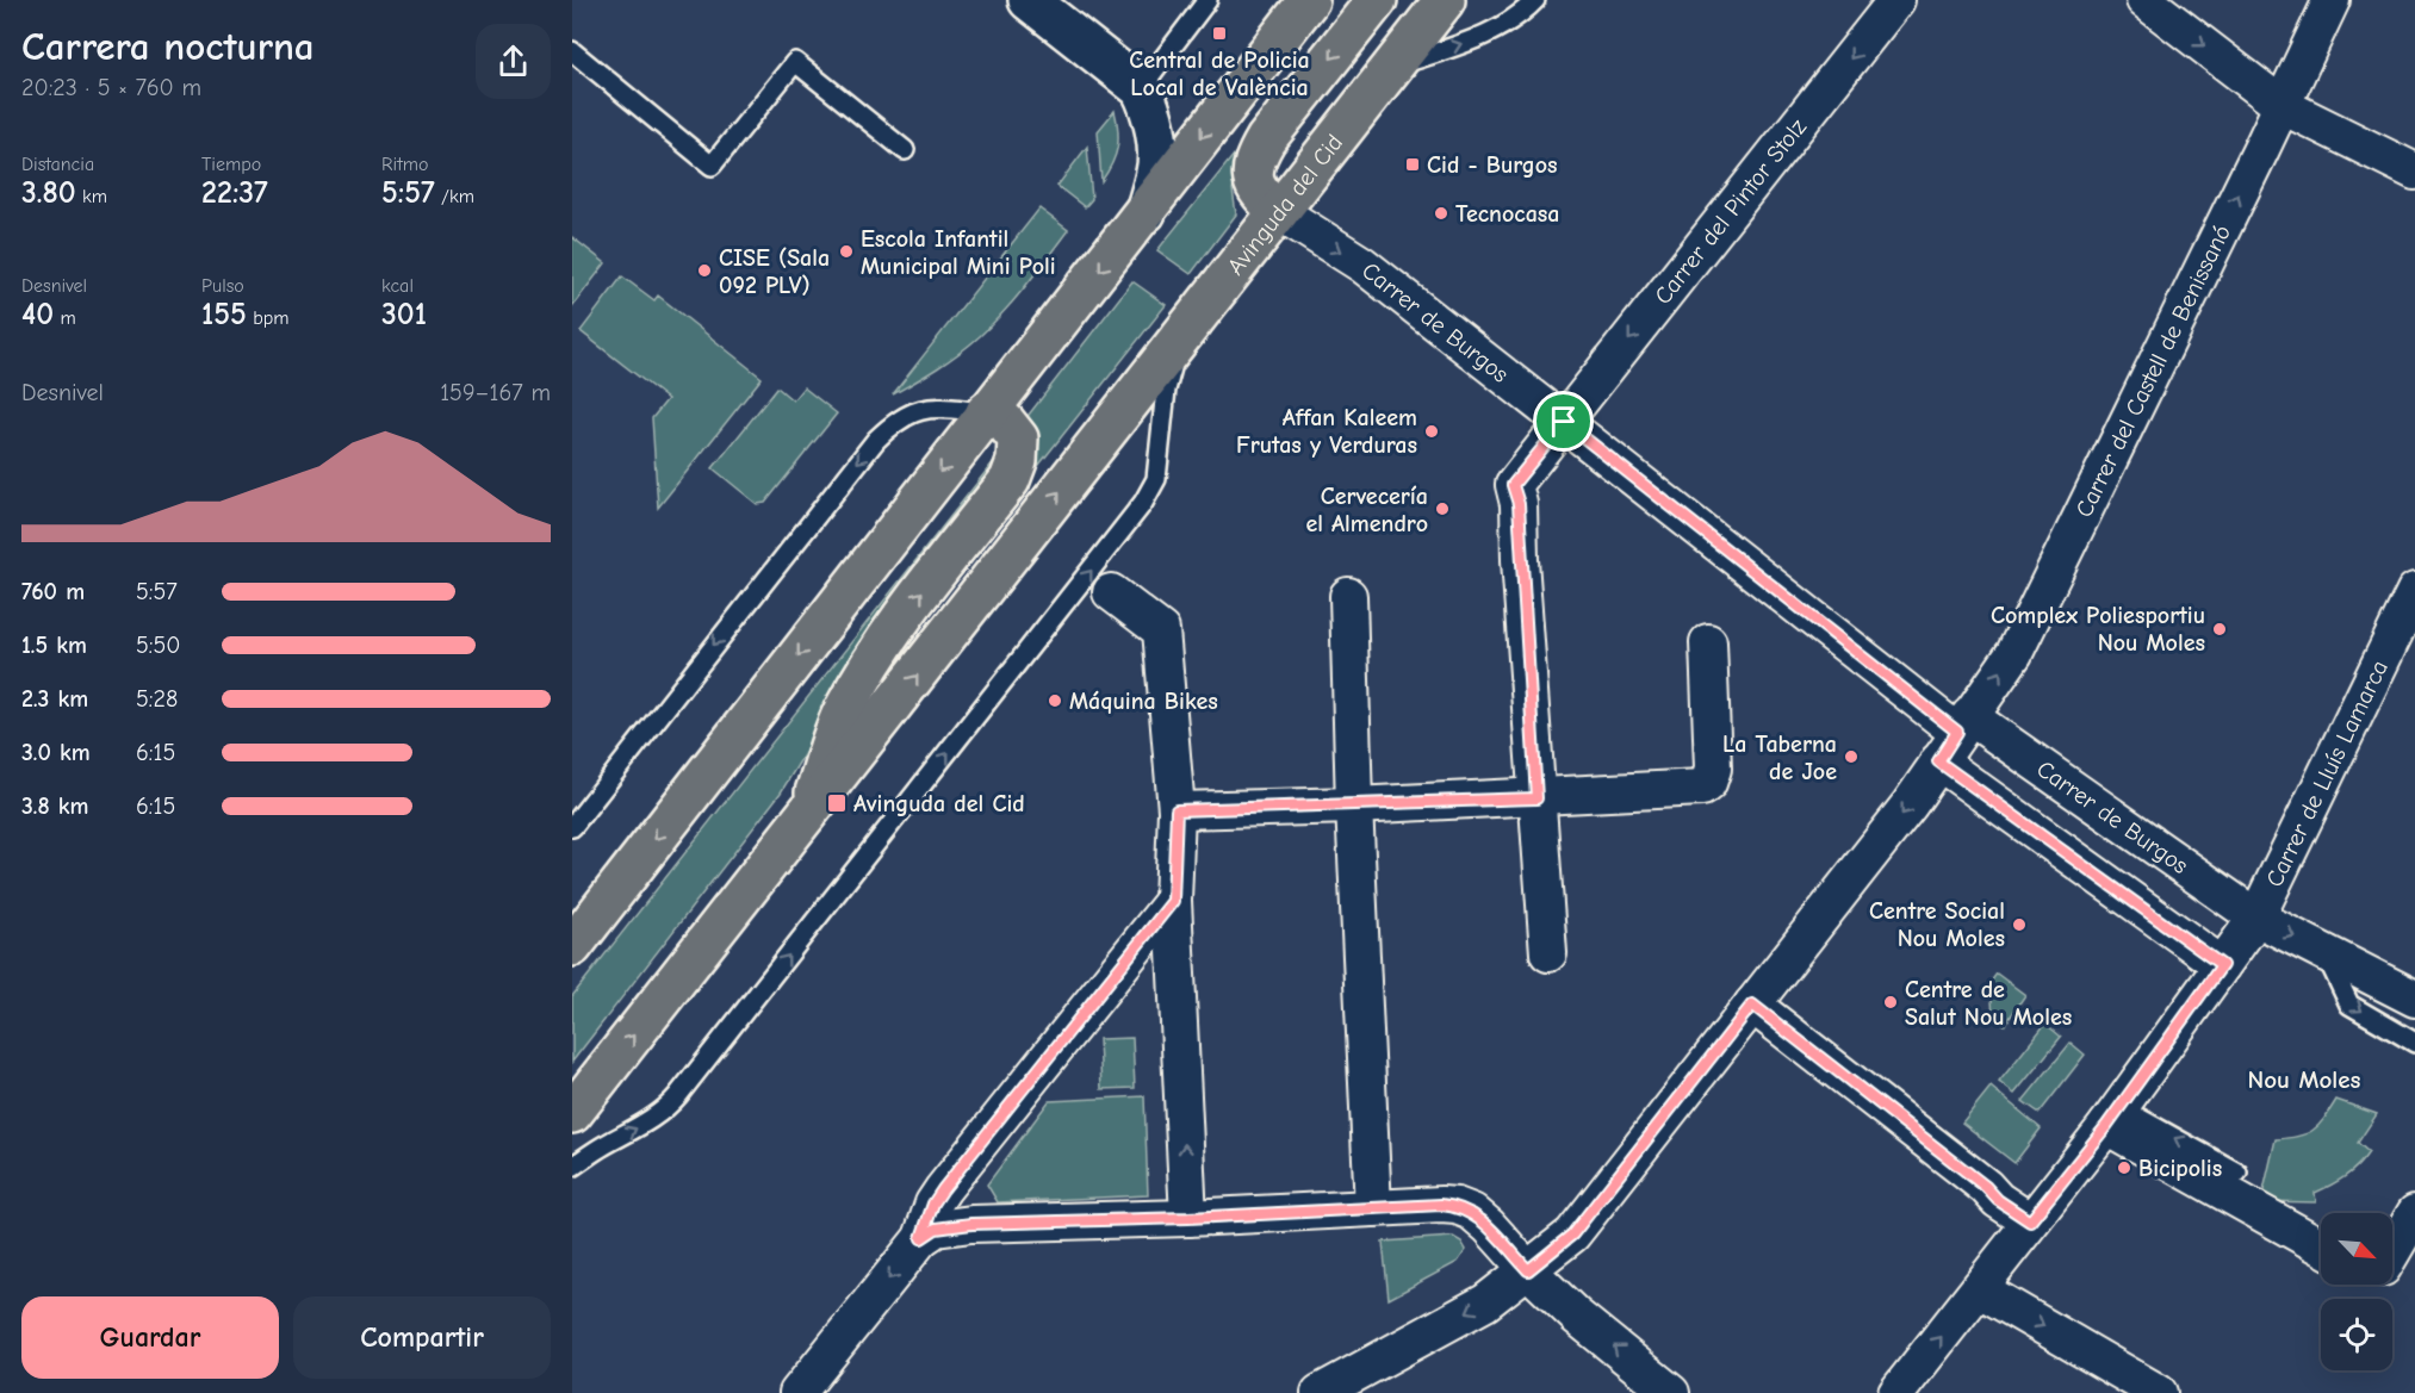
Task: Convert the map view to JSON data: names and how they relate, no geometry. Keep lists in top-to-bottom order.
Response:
{
  "streets": {
    "main road": ["Avinguda del Cid"],
    "street": [
      "Carrer del Pintor Stolz",
      "Carrer de Burgos",
      "Carrer del Castell de Benissanó",
      "Carrer de Lluís Lamarca"
    ]
  },
  "crossings": [
    ["Avinguda del Cid", "Carrer de Burgos"],
    ["Carrer del Pintor Stolz", "Carrer de Burgos"],
    ["Carrer de Burgos", "Carrer del Castell de Benissanó"],
    ["Carrer de Burgos", "Carrer de Lluís Lamarca"]
  ],
  "one_way": ["Carrer del Pintor Stolz"],
  "districts": ["Nou Moles"],
  "places": {
    "transit": ["Central de Policia Local de València", "Cid - Burgos", "Avinguda del Cid"],
    "other": [
      "Tecnocasa",
      "Escola Infantil Municipal Mini Poli",
      "CISE (Sala 092 PLV)",
      "Affan Kaleem Frutas y Verduras",
      "Cervecería el Almendro",
      "Complex Poliesportiu Nou Moles",
      "Máquina Bikes",
      "La Taberna de Joe",
      "Centre Social Nou Moles",
      "Centre de Salut Nou Moles",
      "Bicipolis"
    ]
  },
  "north": "bottom right",
  "page": {
    "heading": ["Carrera nocturna", "20:23 · 5 × 760 m"],
    "stats": [
      ["Distancia", "3.80 km"],
      ["Tiempo", "22:37"],
      ["Ritmo", "5:57 /km"],
      ["Desnivel", "40 m"],
      ["Pulso", "155 bpm"],
      ["kcal", "301"]
    ],
    "chart": ["Desnivel", "159–167 m"],
    "list": [
      {
        "name": "760 m",
        "note": "5:57"
      },
      {
        "name": "1.5 km",
        "note": "5:50"
      },
      {
        "name": "2.3 km",
        "note": "5:28"
      },
      {
        "name": "3.0 km",
        "note": "6:15"
      },
      {
        "name": "3.8 km",
        "note": "6:15"
      }
    ],
    "buttons": ["Guardar", "Compartir"]
  }
}
